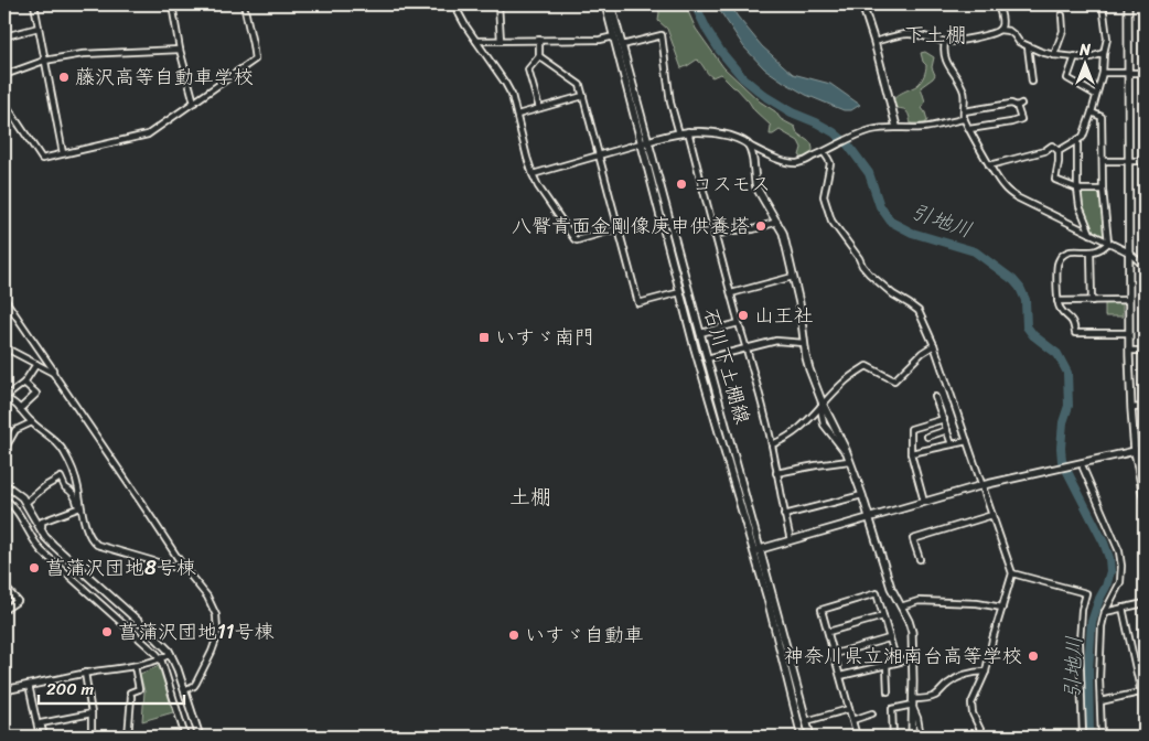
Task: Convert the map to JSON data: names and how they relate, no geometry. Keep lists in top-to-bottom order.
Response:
{
  "streets": {
    "street": ["石川下土棚線"]
  },
  "districts": ["下土棚", "土棚"],
  "water": ["引地川"],
  "places": {
    "other": [
      "藤沢高等自動車学校",
      "コスモス",
      "八臀青面金剛像庚申供養塔",
      "山王社",
      "菖蒲沢団地8号棟",
      "菖蒲沢団地11号棟",
      "いすゞ自動車",
      "神奈川県立湘南台高等学校"
    ],
    "transit": ["いすゞ南門"]
  },
  "scale_bar": "200 m",
  "north": "top"
}
